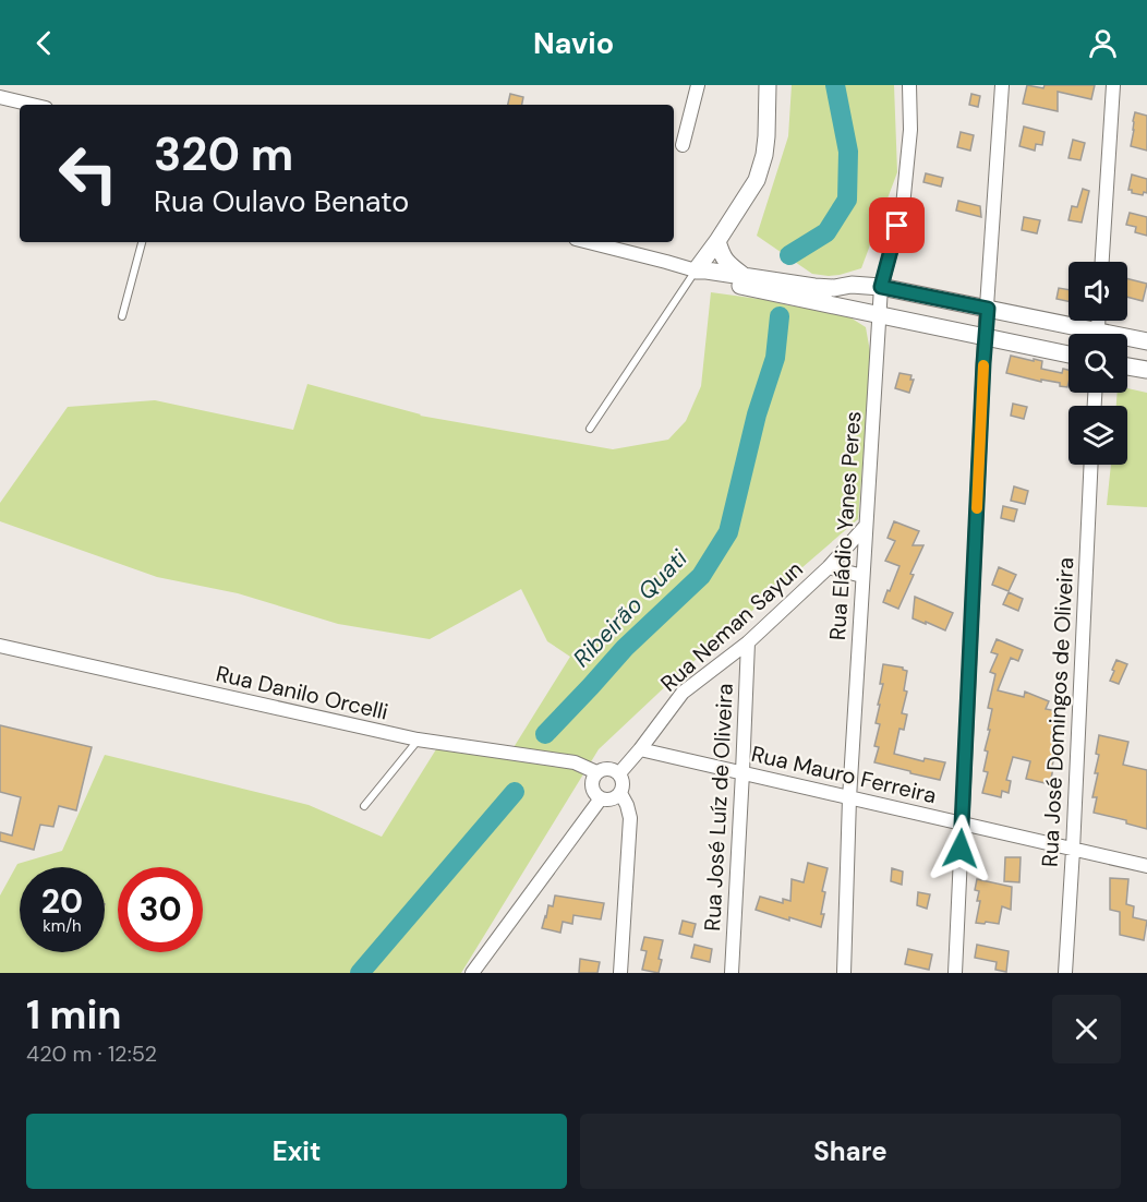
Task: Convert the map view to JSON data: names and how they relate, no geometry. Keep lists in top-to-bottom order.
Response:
{
  "streets": {
    "street": [
      "Rua Eládio Yanes Peres",
      "Rua Neman Sayun",
      "Rua Danilo Orcelli",
      "Rua José Domingos de Oliveira",
      "Rua Mauro Ferreira",
      "Rua José Luíz de Oliveira"
    ]
  },
  "crossings": [
    ["Rua Eládio Yanes Peres", "Rua Neman Sayun"],
    ["Rua Eládio Yanes Peres", "Rua Mauro Ferreira"],
    ["Rua Neman Sayun", "Rua Mauro Ferreira"],
    ["Rua Neman Sayun", "Rua José Luíz de Oliveira"],
    ["Rua José Domingos de Oliveira", "Rua Mauro Ferreira"],
    ["Rua Mauro Ferreira", "Rua José Luíz de Oliveira"]
  ],
  "water": ["Ribeirão Quati"],
  "page": {
    "header": "Navio",
    "turn": ["320 m", "Rua Oulavo Benato"],
    "speed": "20 km/h",
    "limit": "30",
    "heading": ["1 min", "420 m · 12:52"],
    "buttons": ["Exit", "Share"]
  }
}
